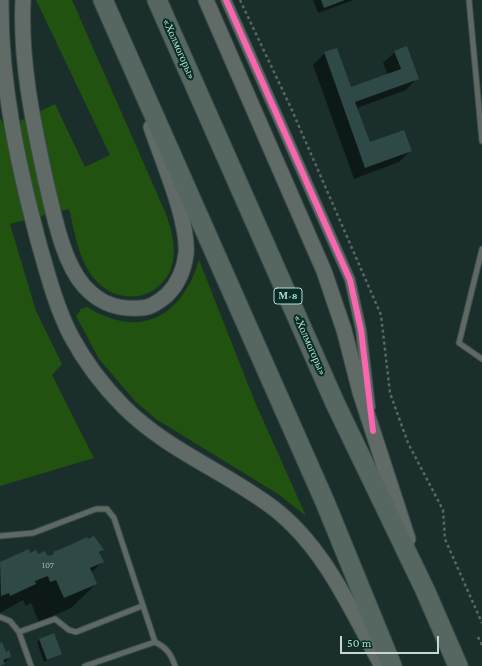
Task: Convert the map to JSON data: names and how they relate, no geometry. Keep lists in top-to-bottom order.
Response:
{
  "streets": {
    "highway": ["«Холмогоры»", "М-8"]
  },
  "house_numbers": ["107"],
  "scale_bar": "50 m"
}
